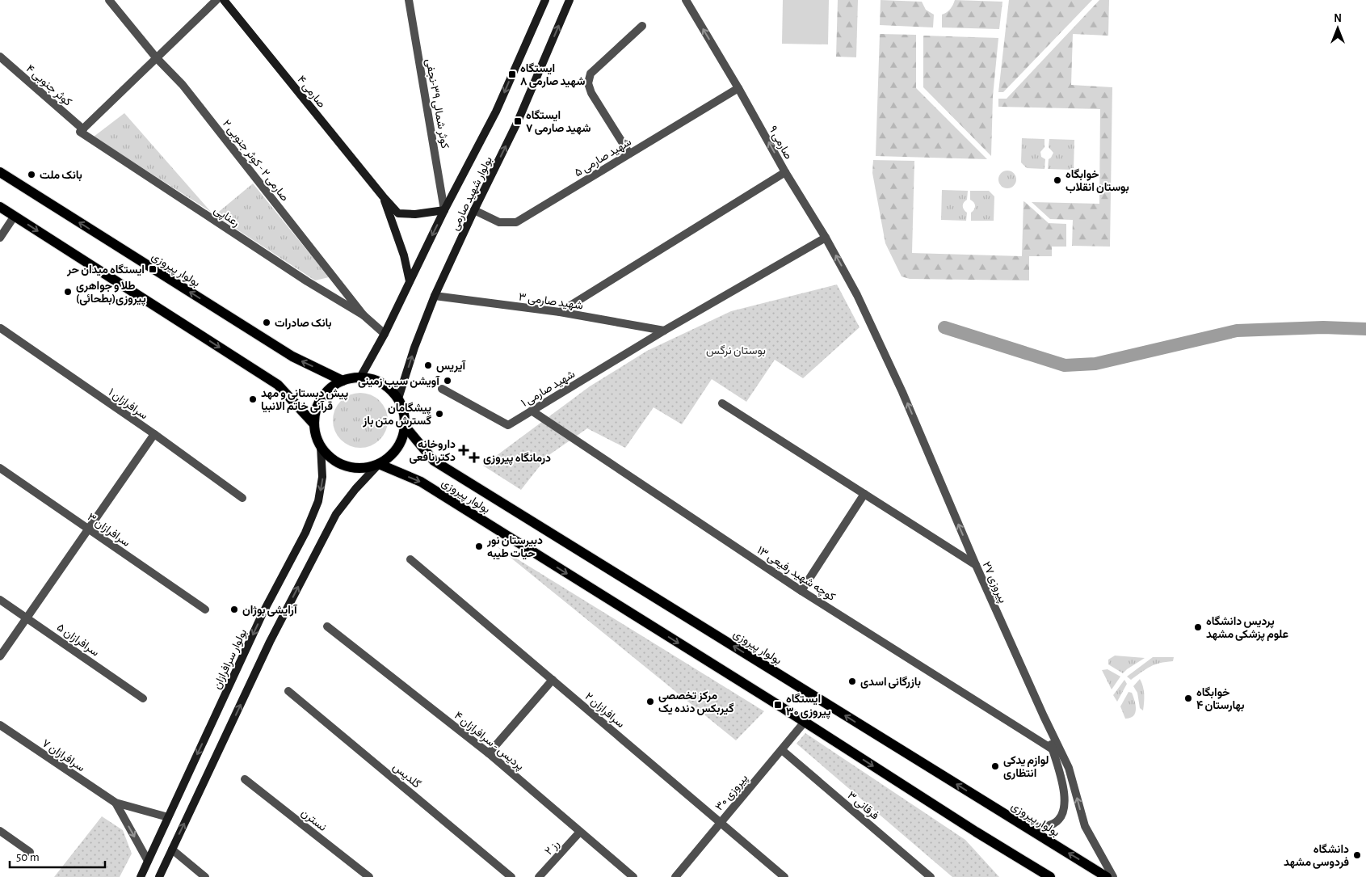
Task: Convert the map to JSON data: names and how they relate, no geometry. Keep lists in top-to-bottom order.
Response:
{
  "streets": {
    "main road": [
      "صارمی ۴",
      "بولوار شهید صارمی",
      "بولوار پیروزی",
      "بولوار سرافرازان"
    ],
    "street": [
      "کوثر جنوبی ۴",
      "کوثر شمالی ۳۹-نجفی",
      "صارمی ۹",
      "شهید صارمی ۵",
      "صارمی ۲ - کوثر جنوبی ۲",
      "رعناپی",
      "شهید صارمی ۳",
      "شهید صارمی ۱",
      "سرافرازان ۱",
      "سرافرازان ۳",
      "کوچه شهید رفیعی ۱۳",
      "پیروزی ۲۷",
      "سرافرازان ۵",
      "سرافرازان ۲",
      "پردیس - سرافرازان ۴",
      "سرافرازان ۷",
      "گلدیس",
      "پیروزی ۳۰",
      "فرقانی ۳",
      "نسترن",
      "رز ۲"
    ]
  },
  "crossings": [
    ["کوثر جنوبی ۴", "رعناپی"],
    ["کوثر شمالی ۳۹-نجفی", "بولوار شهید صارمی"],
    ["صارمی ۹", "شهید صارمی ۵"],
    ["صارمی ۹", "شهید صارمی ۱"],
    ["صارمی ۹", "پیروزی ۲۷"],
    ["شهید صارمی ۵", "بولوار شهید صارمی"],
    ["صارمی ۲ - کوثر جنوبی ۲", "بولوار شهید صارمی"],
    ["صارمی ۲ - کوثر جنوبی ۲", "رعناپی"],
    ["بولوار شهید صارمی", "بولوار پیروزی"],
    ["بولوار شهید صارمی", "شهید صارمی ۳"],
    ["بولوار شهید صارمی", "بولوار سرافرازان"],
    ["بولوار پیروزی", "بولوار سرافرازان"],
    ["بولوار پیروزی", "پیروزی ۳۰"],
    ["شهید صارمی ۳", "شهید صارمی ۱"],
    ["شهید صارمی ۱", "کوچه شهید رفیعی ۱۳"],
    ["سرافرازان ۲", "پیروزی ۳۰"],
    ["پردیس - سرافرازان ۴", "رز ۲"],
    ["پیروزی ۳۰", "فرقانی ۳"]
  ],
  "one_way": ["صارمی ۹", "پیروزی ۲۷"],
  "parks": ["بوستان نرگس"],
  "places": {
    "transit": [
      "ایستگاه شهید صارمی ۸",
      "ایستگاه شهید صارمی ۷",
      "ایستگاه میدان حر",
      "ایستگاه پیروزی ۳۰"
    ],
    "other": [
      "بانک ملت",
      "خوابگاه بوستان انقلاب",
      "طلا و جواهری پیروزی(بطحائی)",
      "بانک صادرات",
      "آیریس",
      "آویشن سیب زمینی",
      "پیش دبستانی و مهد قرآنی خاتم الانبیا",
      "پیشگامان گسترش متن باز",
      "دبیرستان نور حیات طیبه",
      "آرایشی بوژان",
      "پردیس دانشگاه علوم پزشکی مشهد",
      "بازرگانی اسدی",
      "خوابگاه بهارستان ۴",
      "مرکز تخصصی گیربکس دنده یک",
      "لوازم یدکی انتظاری",
      "دانشگاه فردوسی مشهد"
    ],
    "health": ["داروخانه دکتر نافعی", "درمانگاه پیروزی"]
  },
  "scale_bar": "50 m",
  "north": "top"
}
